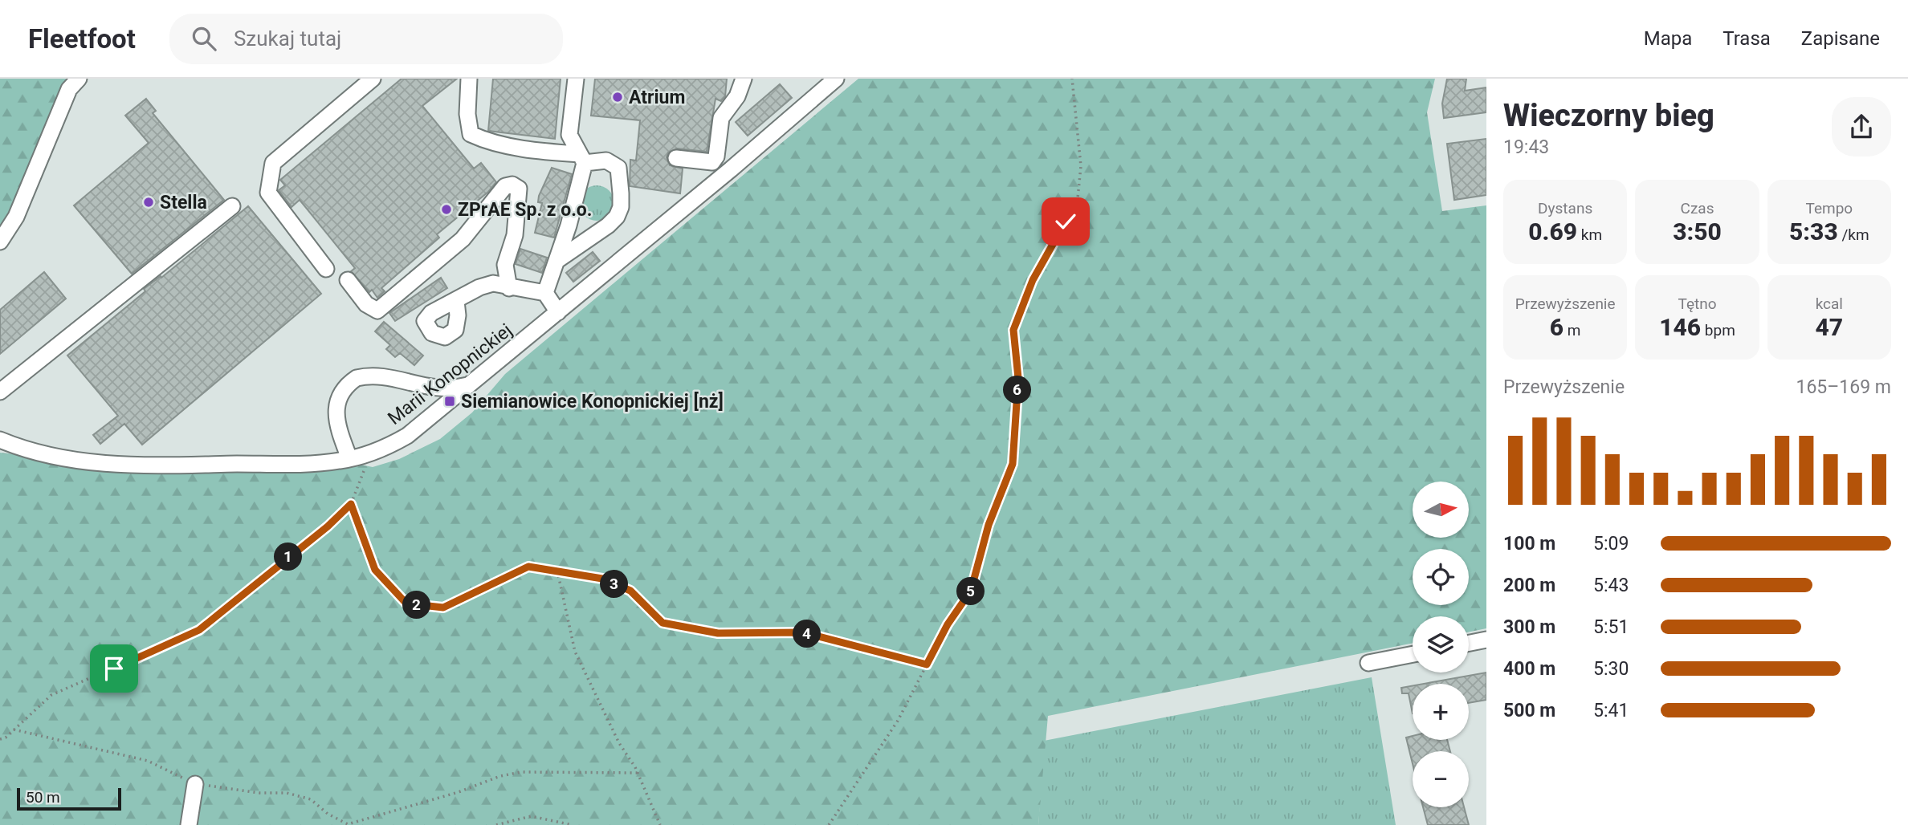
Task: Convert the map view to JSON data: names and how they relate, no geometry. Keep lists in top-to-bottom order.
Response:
{
  "streets": {
    "street": ["Marii Konopnickiej"]
  },
  "places": {
    "other": ["Atrium", "Stella", "ZPrAE Sp. z o.o."],
    "transit": ["Siemianowice Konopnickiej [nż]"]
  },
  "scale_bar": "50 m",
  "north": "right",
  "page": {
    "header": "Fleetfoot",
    "search": "Szukaj tutaj",
    "nav": ["Mapa", "Trasa", "Zapisane"],
    "heading": ["Wieczorny bieg", "19:43"],
    "stats": [
      ["Dystans", "0.69 km"],
      ["Czas", "3:50"],
      ["Tempo", "5:33 /km"],
      ["Przewyższenie", "6 m"],
      ["Tętno", "146 bpm"],
      ["kcal", "47"]
    ],
    "chart": ["Przewyższenie", "165–169 m"],
    "pins": [
      "6",
      "1",
      "3",
      "5",
      "2",
      "4"
    ],
    "map_buttons": ["+", "−"],
    "list": [
      {
        "name": "100 m",
        "note": "5:09"
      },
      {
        "name": "200 m",
        "note": "5:43"
      },
      {
        "name": "300 m",
        "note": "5:51"
      },
      {
        "name": "400 m",
        "note": "5:30"
      },
      {
        "name": "500 m",
        "note": "5:41"
      }
    ],
    "scale": "50 m"
  }
}
